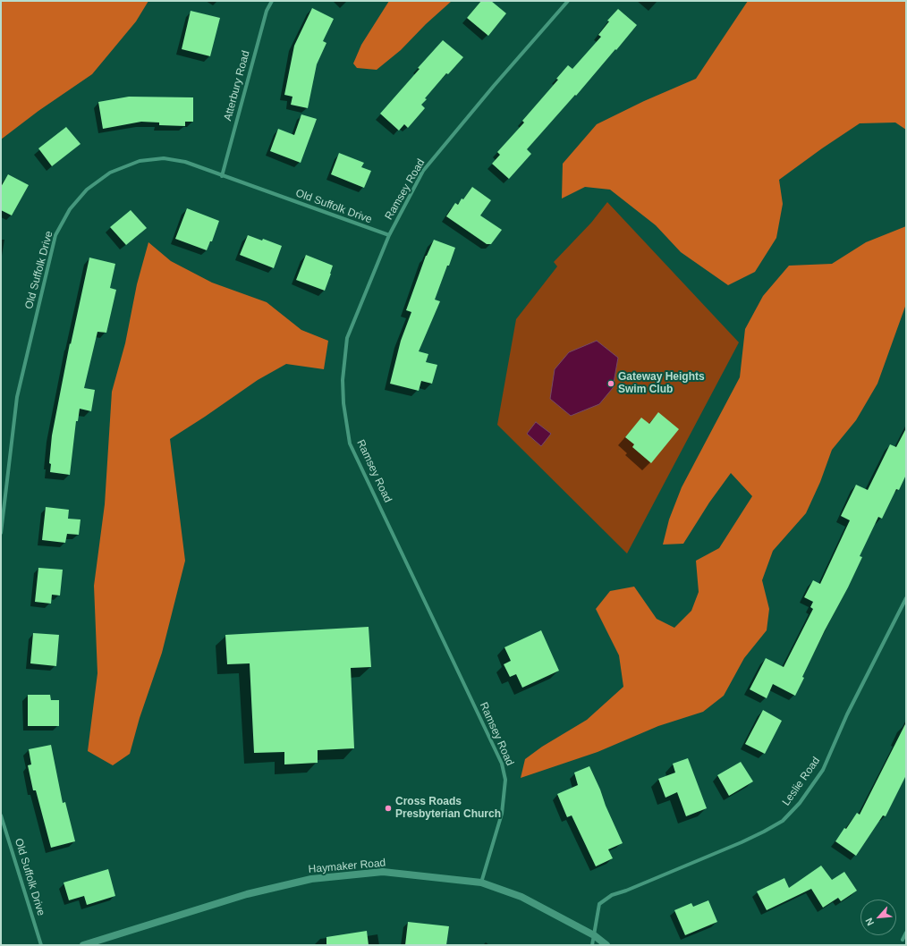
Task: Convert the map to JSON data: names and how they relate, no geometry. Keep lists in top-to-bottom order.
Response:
{
  "streets": {
    "main road": ["Haymaker Road"],
    "street": [
      "Atterbury Road",
      "Ramsey Road",
      "Old Suffolk Drive",
      "Leslie Road"
    ]
  },
  "crossings": [
    ["Atterbury Road", "Old Suffolk Drive"],
    ["Ramsey Road", "Old Suffolk Drive"],
    ["Ramsey Road", "Haymaker Road"],
    ["Leslie Road", "Haymaker Road"]
  ],
  "places": ["Gateway Heights Swim Club", "Cross Roads Presbyterian Church"],
  "north": "bottom left"
}
